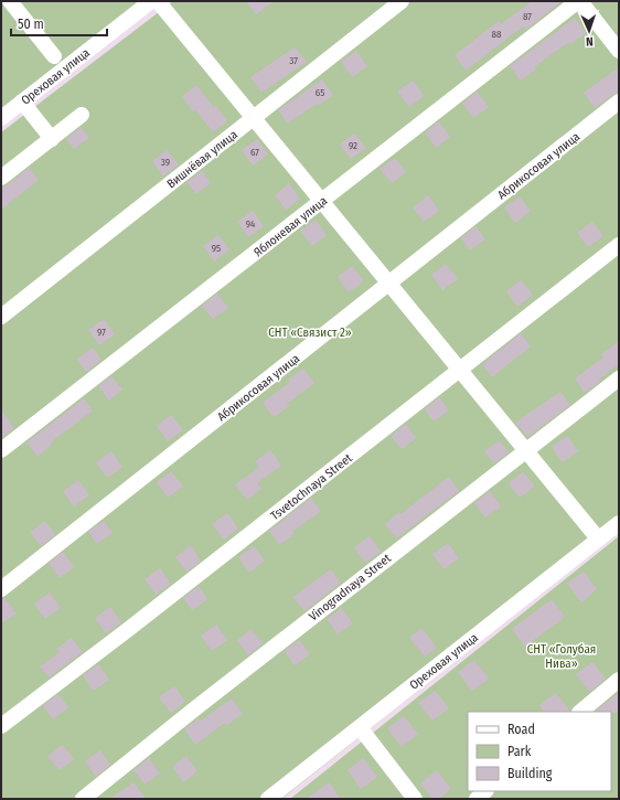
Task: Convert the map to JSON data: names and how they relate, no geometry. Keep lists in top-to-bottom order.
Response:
{
  "streets": {
    "street": [
      "Ореховая улица",
      "Вишнёвая улица",
      "Абрикосовая улица",
      "Яблоневая улица",
      "Tsvetochnaya Street",
      "Vinogradnaya Street"
    ]
  },
  "parks": ["СНТ «Связист 2»", "СНТ «Голубая Нива»"],
  "house_numbers": [
    "87",
    "88",
    "37",
    "65",
    "92",
    "67",
    "39",
    "94",
    "95",
    "97"
  ],
  "legend": ["Road", "Park", "Building"],
  "scale_bar": "50 m",
  "north": "bottom"
}
